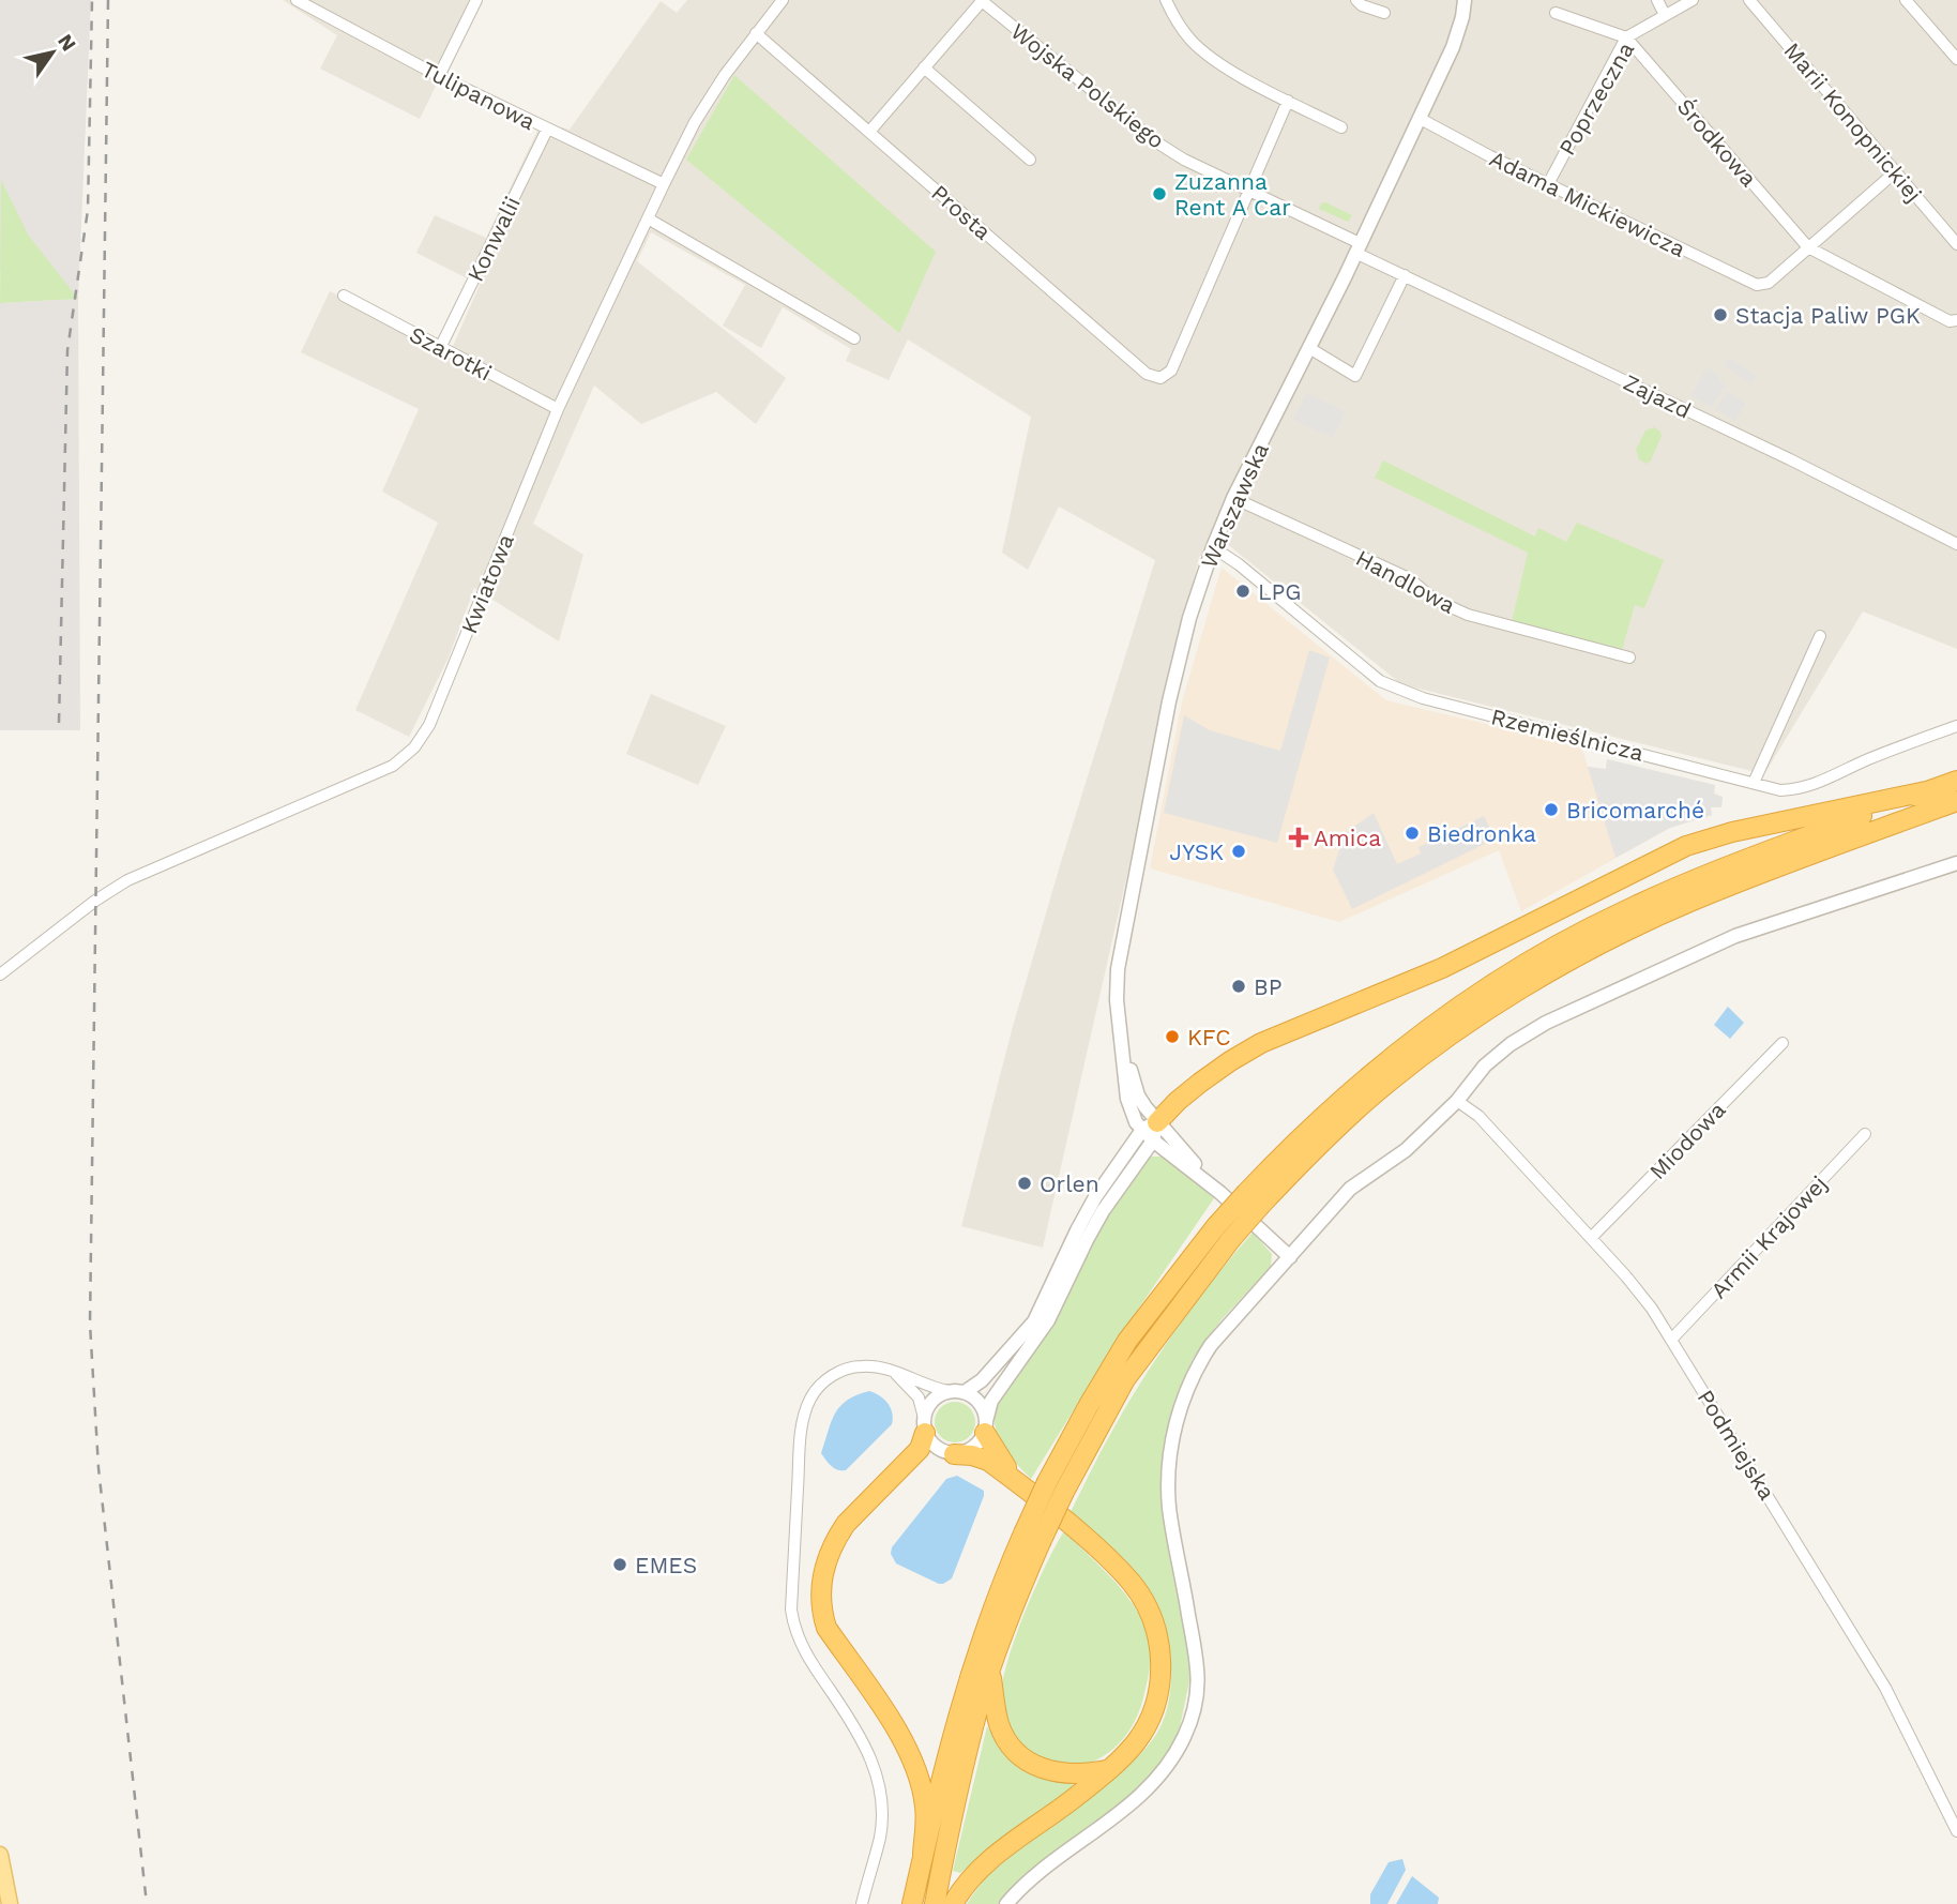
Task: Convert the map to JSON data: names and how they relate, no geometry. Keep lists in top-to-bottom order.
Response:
{
  "streets": {
    "street": [
      "Wojska Polskiego",
      "Tulipanowa",
      "Poprzeczna",
      "Marii Konopnickiej",
      "Środkowa",
      "Adama Mickiewicza",
      "Prosta",
      "Konwalii",
      "Szarotki",
      "Zajazd",
      "Warszawska",
      "Handlowa",
      "Kwiatowa",
      "Rzemieślnicza",
      "Miodowa",
      "Armii Krajowej",
      "Podmiejska"
    ]
  },
  "crossings": [
    ["Wojska Polskiego", "Prosta"],
    ["Wojska Polskiego", "Zajazd"],
    ["Wojska Polskiego", "Warszawska"],
    ["Tulipanowa", "Konwalii"],
    ["Tulipanowa", "Kwiatowa"],
    ["Poprzeczna", "Środkowa"],
    ["Poprzeczna", "Adama Mickiewicza"],
    ["Środkowa", "Adama Mickiewicza"],
    ["Adama Mickiewicza", "Warszawska"],
    ["Prosta", "Kwiatowa"],
    ["Konwalii", "Szarotki"],
    ["Szarotki", "Kwiatowa"],
    ["Zajazd", "Warszawska"],
    ["Warszawska", "Handlowa"],
    ["Warszawska", "Rzemieślnicza"],
    ["Miodowa", "Podmiejska"],
    ["Armii Krajowej", "Podmiejska"]
  ],
  "places": {
    "other": [
      "Zuzanna Rent A Car",
      "Stacja Paliw PGK",
      "LPG",
      "Bricomarché",
      "Biedronka",
      "JYSK",
      "BP",
      "KFC",
      "Orlen",
      "EMES"
    ],
    "health": ["Amica"]
  },
  "north": "top right"
}
